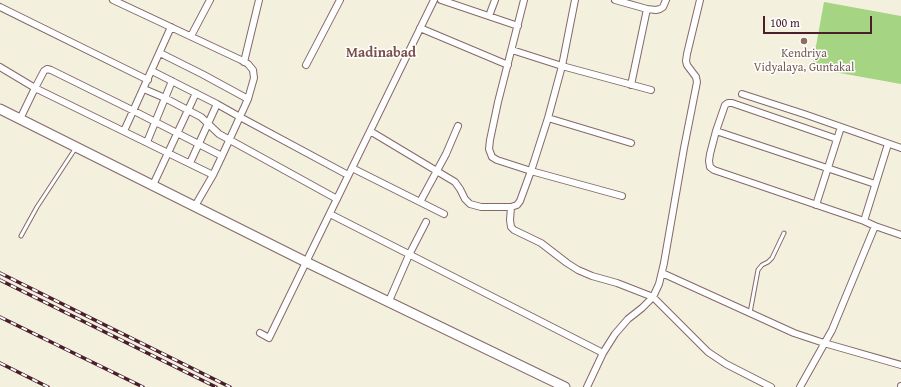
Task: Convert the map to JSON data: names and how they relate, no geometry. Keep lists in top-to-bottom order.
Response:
{
  "districts": ["Madinabad"],
  "places": ["Kendriya Vidyalaya, Guntakal"],
  "scale_bar": "100 m"
}
